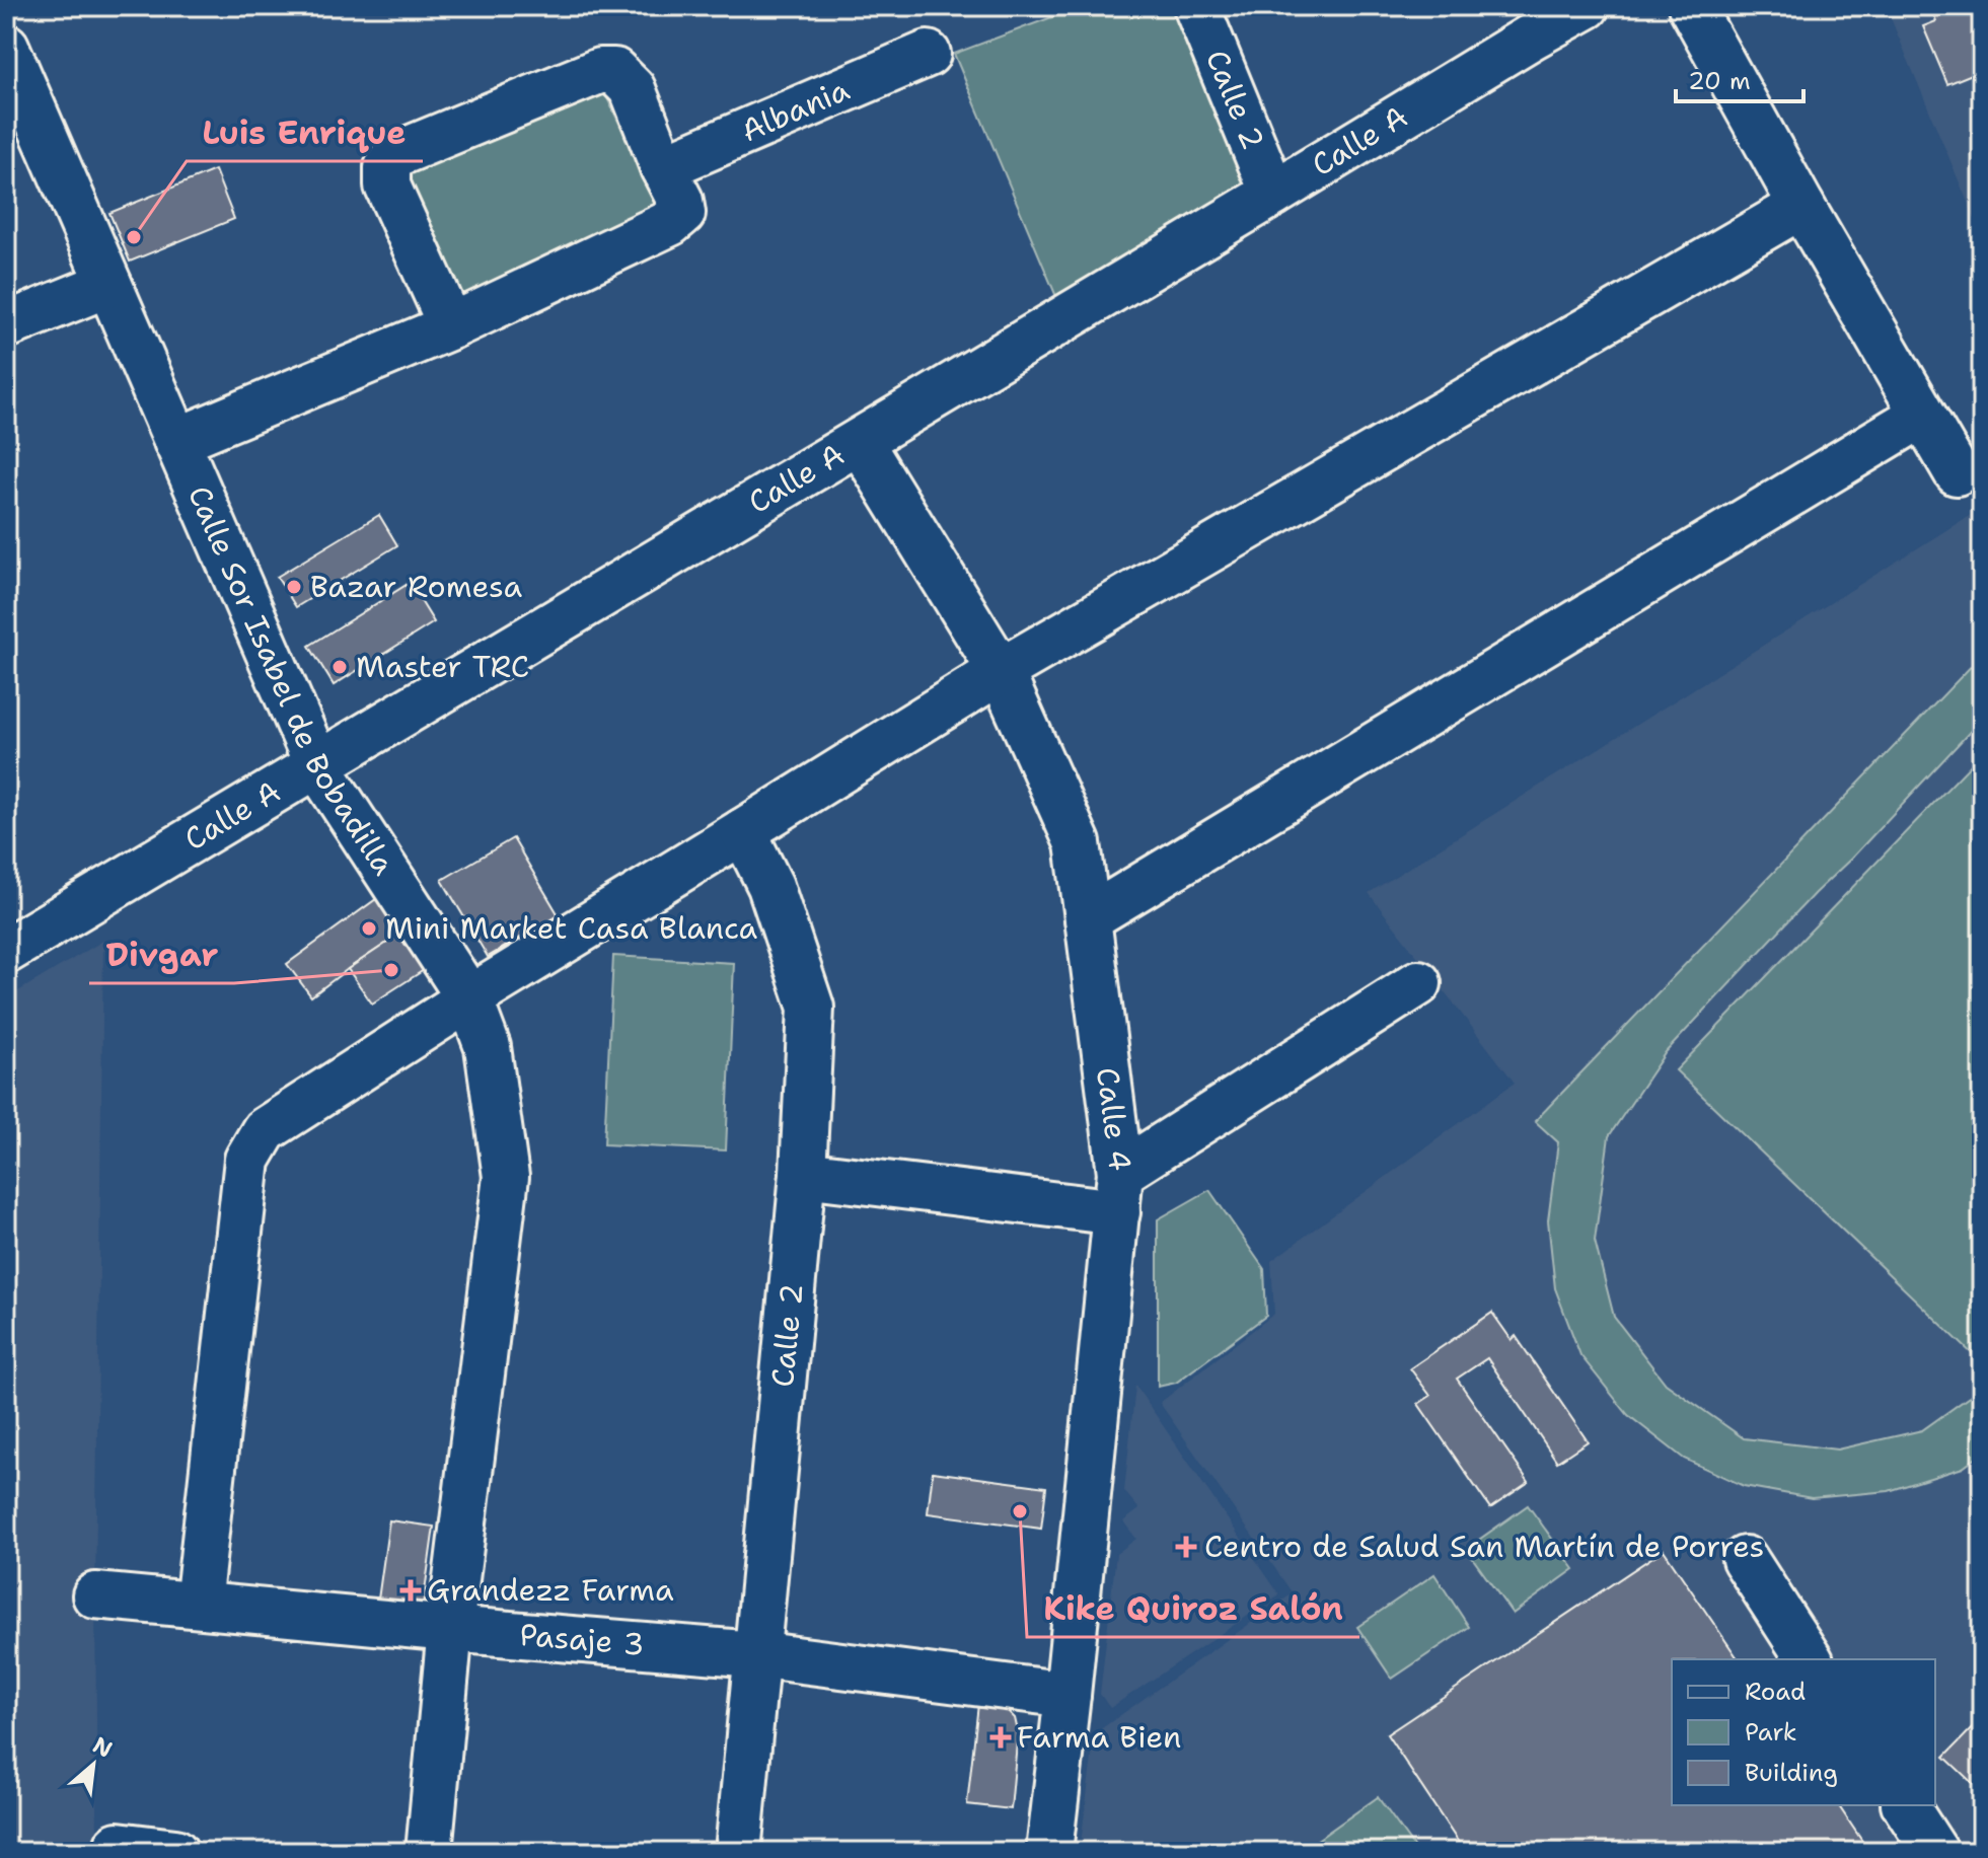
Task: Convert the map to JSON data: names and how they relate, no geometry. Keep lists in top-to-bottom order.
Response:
{
  "streets": {
    "street": [
      "Calle 2",
      "Albania",
      "Calle A",
      "Calle Sor Isabel de Bobadilla",
      "Calle 4",
      "Pasaje 3"
    ]
  },
  "crossings": [
    ["Calle 2", "Calle A"],
    ["Calle 2", "Pasaje 3"],
    ["Calle A", "Calle Sor Isabel de Bobadilla"],
    ["Calle A", "Calle 4"],
    ["Calle Sor Isabel de Bobadilla", "Pasaje 3"],
    ["Calle 4", "Pasaje 3"]
  ],
  "places": {
    "other": [
      "Luis Enrique",
      "Bazar Romesa",
      "Master TRC",
      "Mini Market Casa Blanca",
      "Divgar",
      "Kike Quiroz Salón"
    ],
    "health": ["Centro de Salud San Martín de Porres", "Grandezz Farma", "Farma Bien"]
  },
  "legend": ["Road", "Park", "Building"],
  "scale_bar": "20 m",
  "north": "top right"
}
